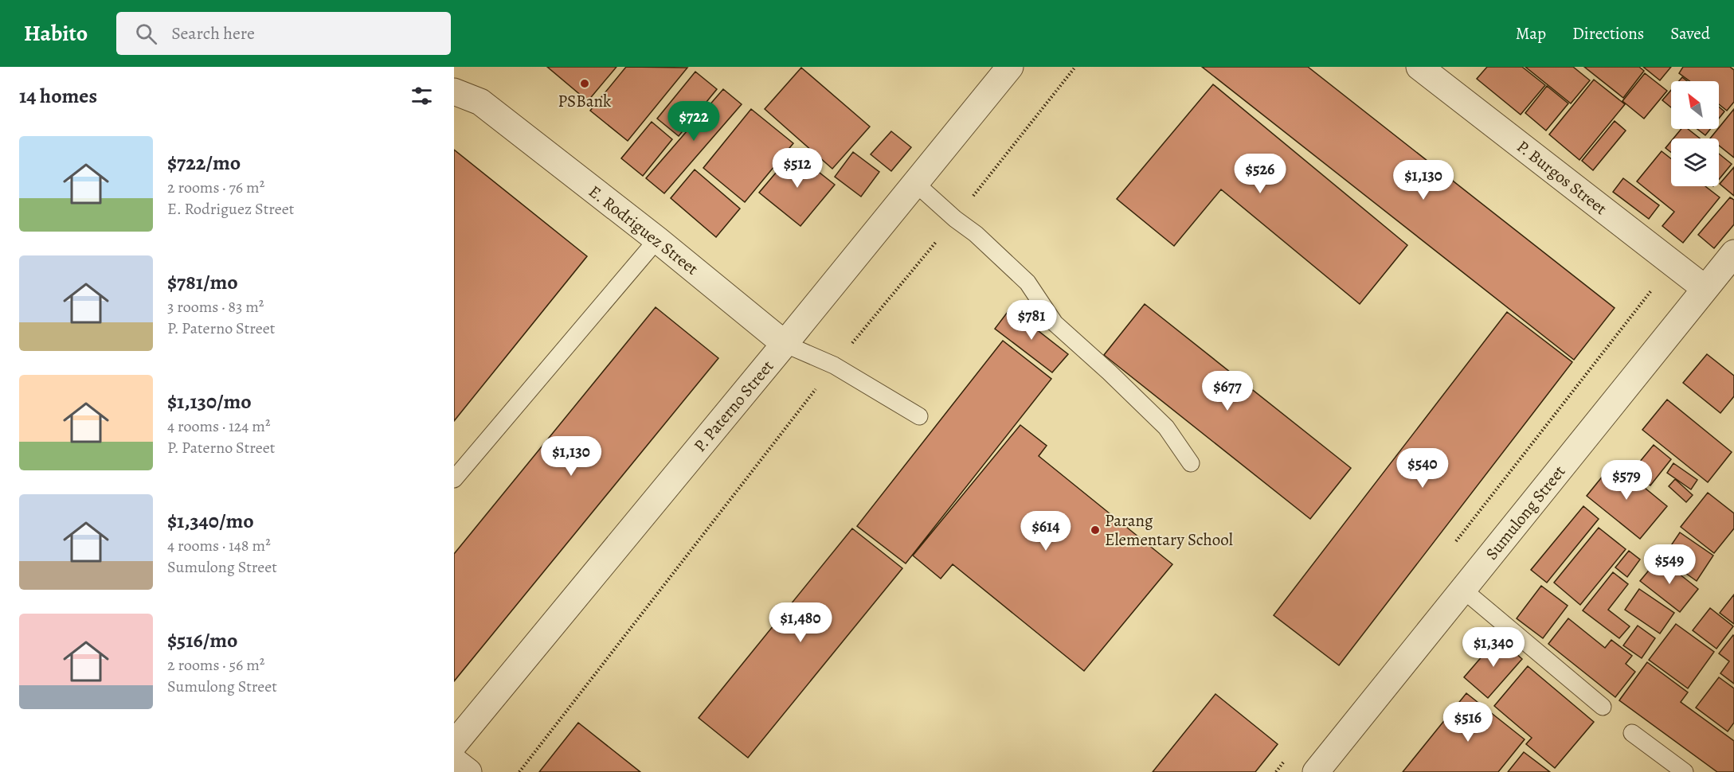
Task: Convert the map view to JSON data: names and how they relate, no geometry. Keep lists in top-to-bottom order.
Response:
{
  "streets": {
    "street": [
      "P. Burgos Street",
      "E. Rodriguez Street",
      "P. Paterno Street",
      "Sumulong Street"
    ]
  },
  "crossings": [
    ["P. Burgos Street", "Sumulong Street"],
    ["E. Rodriguez Street", "P. Paterno Street"]
  ],
  "places": ["PSBank", "Parang Elementary School"],
  "north": "top left",
  "page": {
    "header": "Habito",
    "search": "Search here",
    "nav": ["Map", "Directions", "Saved"],
    "heading": "14 homes",
    "price": [
      "$722",
      "$512",
      "$526",
      "$1,130",
      "$781",
      "$677",
      "$1,130",
      "$540",
      "$579",
      "$614",
      "$549",
      "$1,480",
      "$1,340",
      "$516"
    ],
    "list": [
      {
        "name": "$722/mo",
        "note": "2 rooms · 76 m² · E. Rodriguez Street"
      },
      {
        "name": "$781/mo",
        "note": "3 rooms · 83 m² · P. Paterno Street"
      },
      {
        "name": "$1,130/mo",
        "note": "4 rooms · 124 m² · P. Paterno Street"
      },
      {
        "name": "$1,340/mo",
        "note": "4 rooms · 148 m² · Sumulong Street"
      },
      {
        "name": "$516/mo",
        "note": "2 rooms · 56 m² · Sumulong Street"
      }
    ]
  }
}
